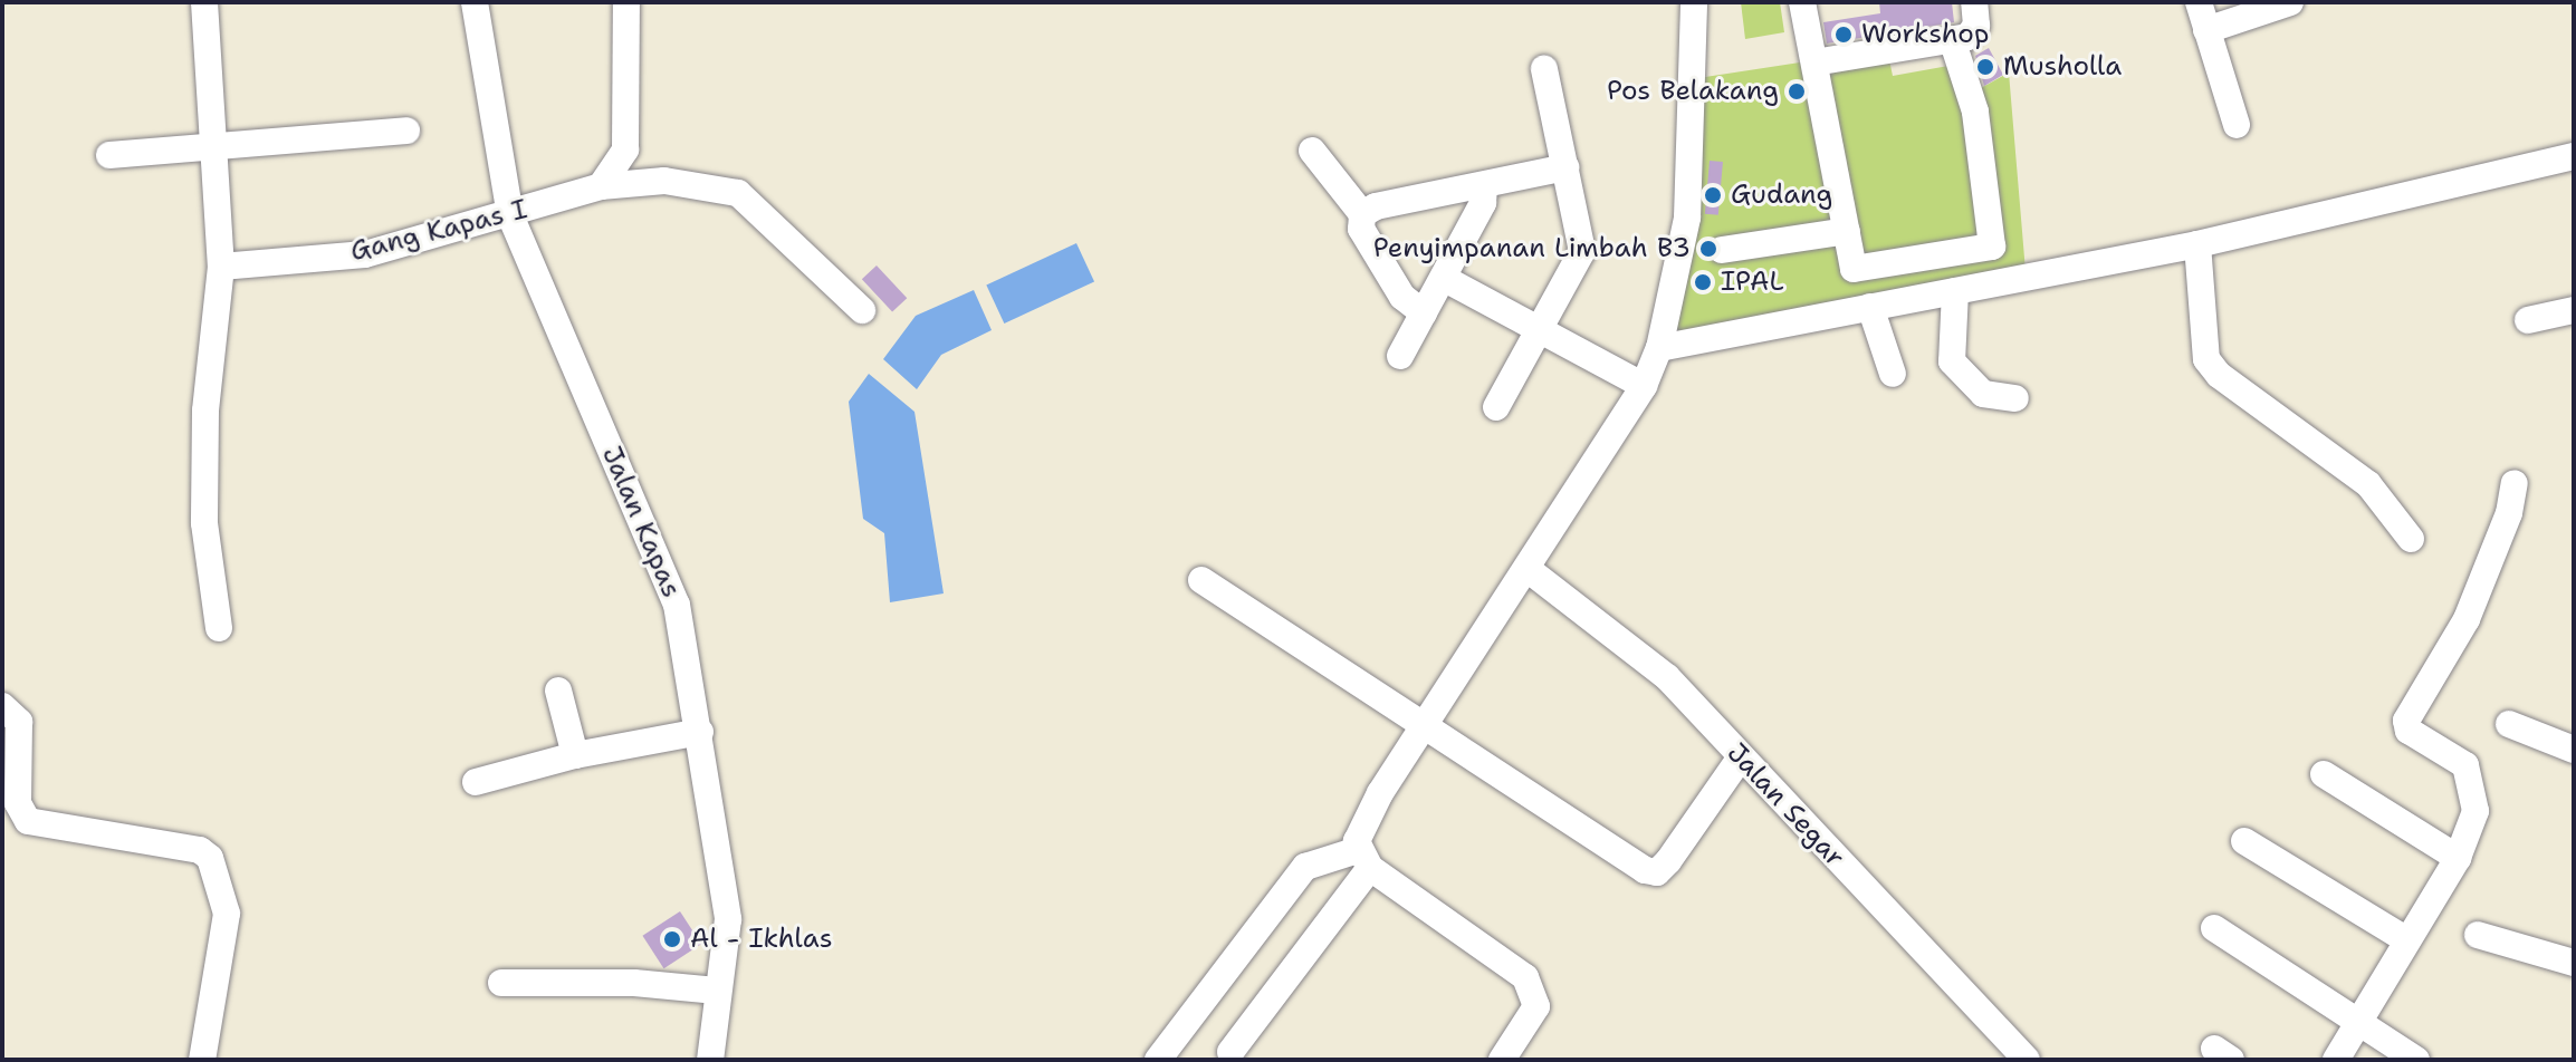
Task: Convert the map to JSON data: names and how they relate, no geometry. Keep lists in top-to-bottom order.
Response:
{
  "streets": {
    "street": ["Gang Kapas I", "Jalan Kapas", "Jalan Segar"]
  },
  "crossings": [
    ["Gang Kapas I", "Jalan Kapas"]
  ],
  "places": [
    "Workshop",
    "Musholla",
    "Pos Belakang",
    "Gudang",
    "Penyimpanan Limbah B3",
    "IPAL",
    "Al - Ikhlas"
  ]
}
